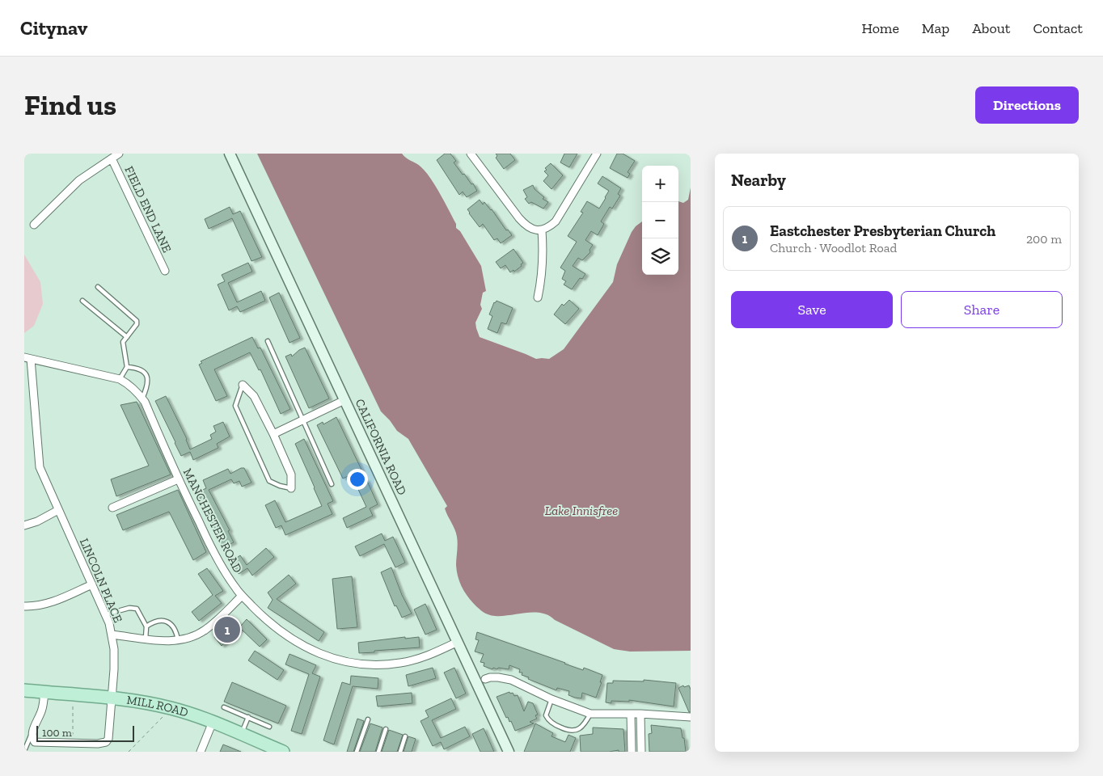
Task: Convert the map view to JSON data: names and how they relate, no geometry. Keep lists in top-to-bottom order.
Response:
{
  "streets": {
    "main road": ["CALIFORNIA ROAD", "MILL ROAD"],
    "street": ["FIELD END LANE", "MANCHESTER ROAD", "LINCOLN PLACE"]
  },
  "crossings": [
    ["CALIFORNIA ROAD", "MANCHESTER ROAD"],
    ["LINCOLN PLACE", "MILL ROAD"]
  ],
  "water": ["Lake Innisfree"],
  "scale_bar": "100 m",
  "page": {
    "header": "Citynav",
    "nav": [
      "Home",
      "Map",
      "About",
      "Contact"
    ],
    "buttons": [
      "Directions",
      ["Save", "Share"]
    ],
    "title": "Find us",
    "heading": "Nearby",
    "map_buttons": ["+", "−"],
    "list": [
      {
        "mark": "1",
        "name": "Eastchester Presbyterian Church",
        "note": "Church · Woodlot Road",
        "value": "200 m"
      }
    ],
    "pins": "1",
    "scale": "100 m"
  }
}
